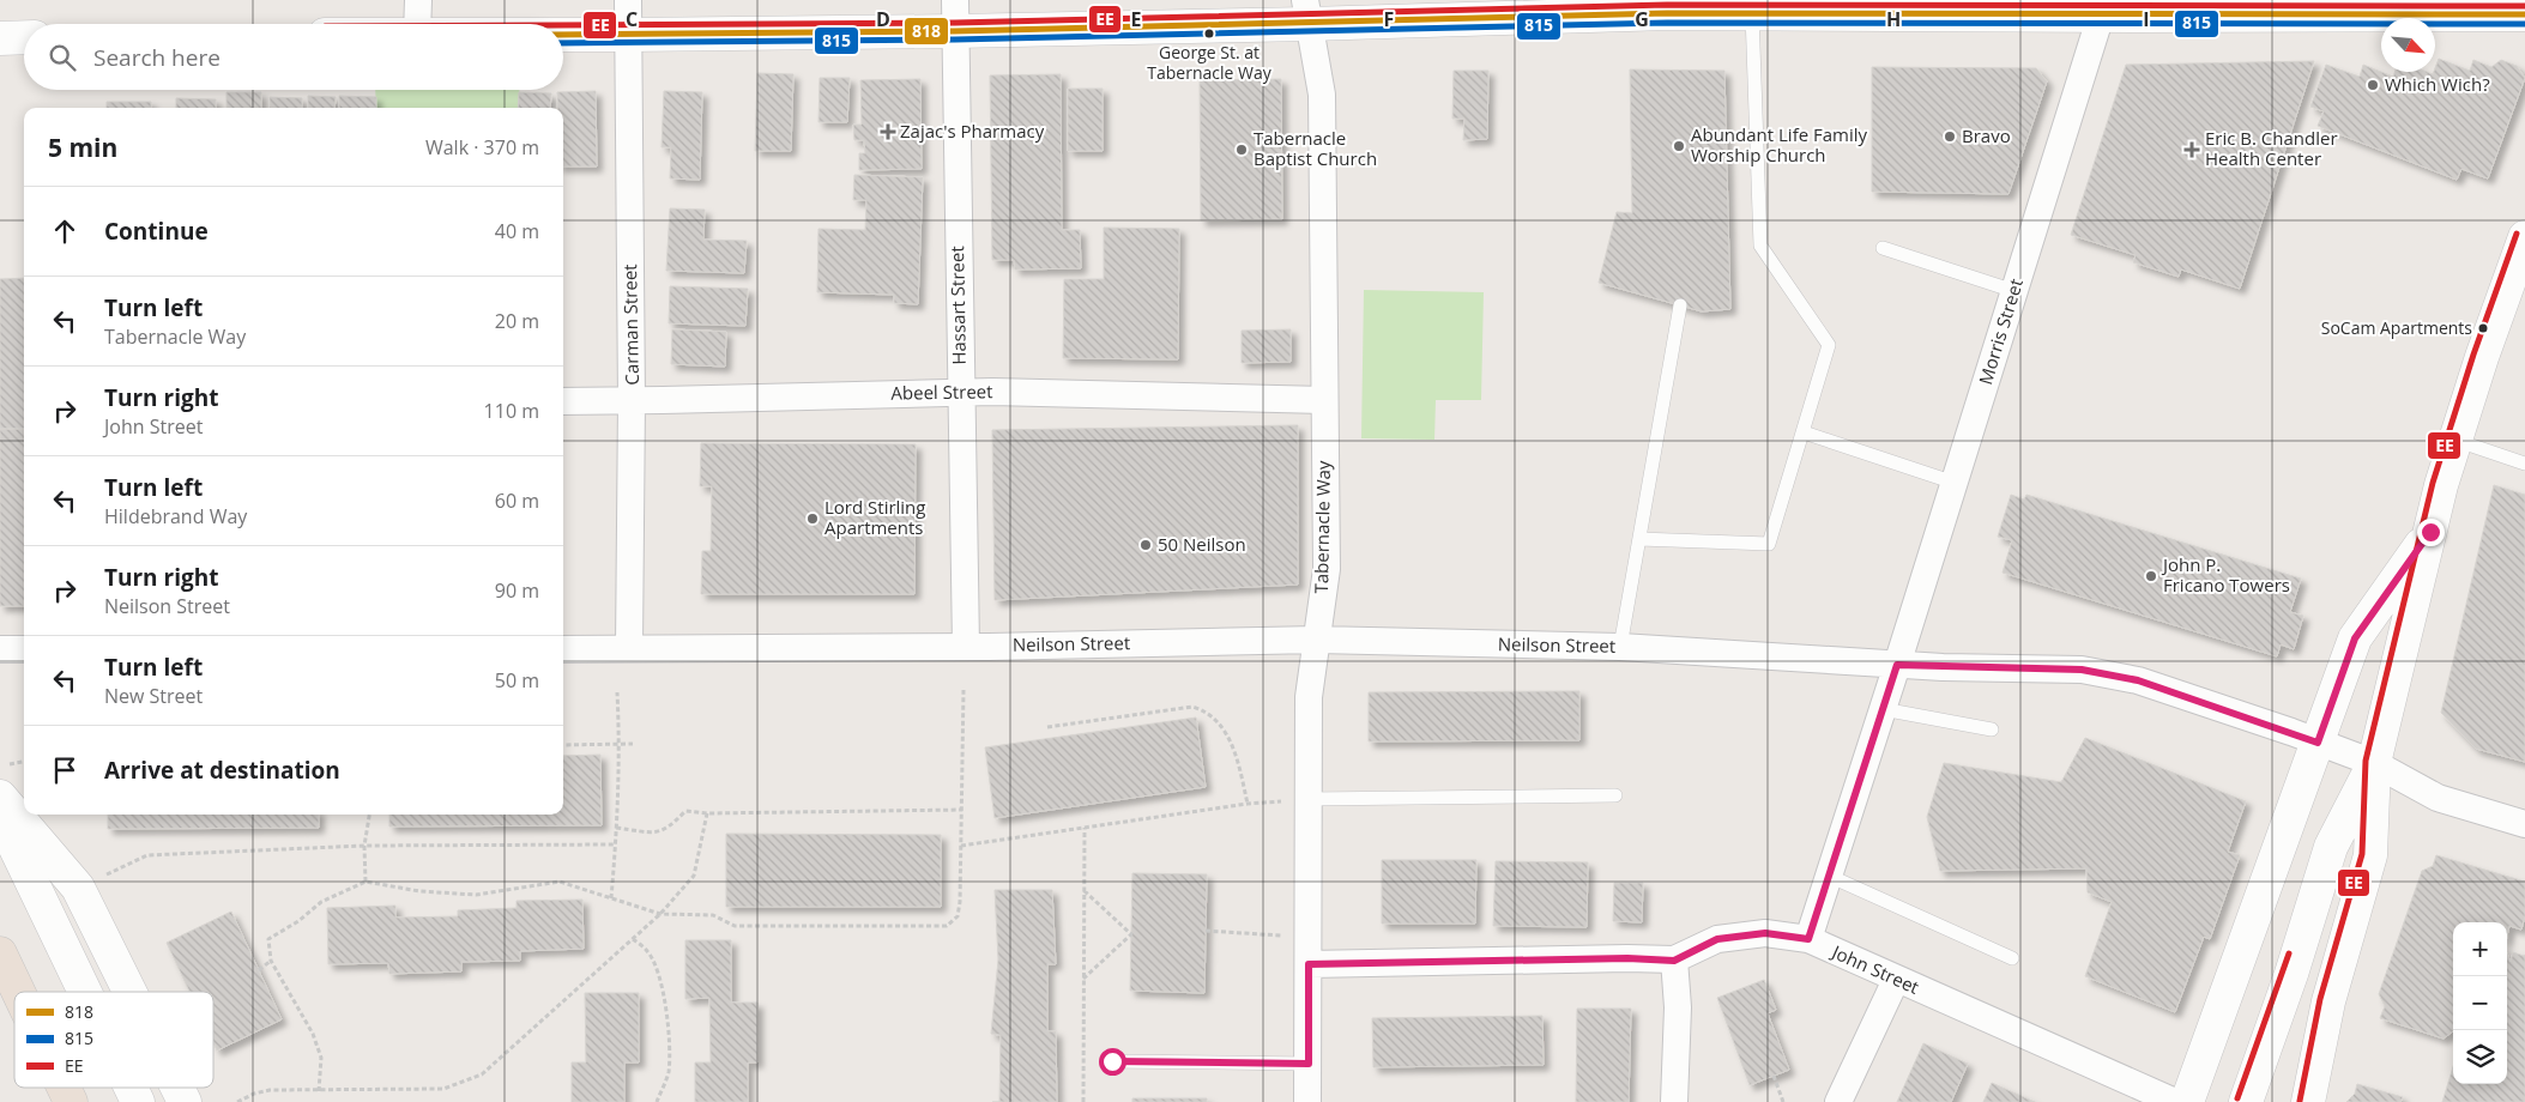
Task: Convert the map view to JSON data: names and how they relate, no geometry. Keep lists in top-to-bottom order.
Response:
{
  "streets": {
    "street": [
      "Hassart Street",
      "Carman Street",
      "Morris Street",
      "Abeel Street",
      "Tabernacle Way",
      "Neilson Street",
      "John Street"
    ]
  },
  "crossings": [
    ["Hassart Street", "Abeel Street"],
    ["Hassart Street", "Neilson Street"],
    ["Carman Street", "Abeel Street"],
    ["Carman Street", "Neilson Street"],
    ["Morris Street", "Neilson Street"],
    ["Morris Street", "John Street"],
    ["Abeel Street", "Tabernacle Way"],
    ["Tabernacle Way", "Neilson Street"],
    ["Tabernacle Way", "John Street"]
  ],
  "places": {
    "other": [
      "George St. at Tabernacle Way",
      "Which Wich?",
      "Bravo",
      "Abundant Life Family Worship Church",
      "Tabernacle Baptist Church",
      "SoCam Apartments",
      "Lord Stirling Apartments",
      "50 Neilson",
      "John P. Fricano Towers"
    ],
    "health": ["Zajac's Pharmacy", "Eric B. Chandler Health Center"]
  },
  "lines": ["transit line EE", "transit line 818", "transit line 815"],
  "legend": ["818", "815", "EE"],
  "north": "bottom right",
  "page": {
    "search": "Search here",
    "heading": ["5 min", "Walk · 370 m"],
    "list": [
      ["Continue", "40 m"],
      ["Turn left", "Tabernacle Way", "20 m"],
      ["Turn right", "John Street", "110 m"],
      ["Turn left", "Hildebrand Way", "60 m"],
      ["Turn right", "Neilson Street", "90 m"],
      ["Turn left", "New Street", "50 m"],
      "Arrive at destination"
    ],
    "map_buttons": ["+", "−"]
  },
  "grid": {
    "columns": [
      "C",
      "D",
      "E",
      "F",
      "G",
      "H",
      "I"
    ]
  }
}
